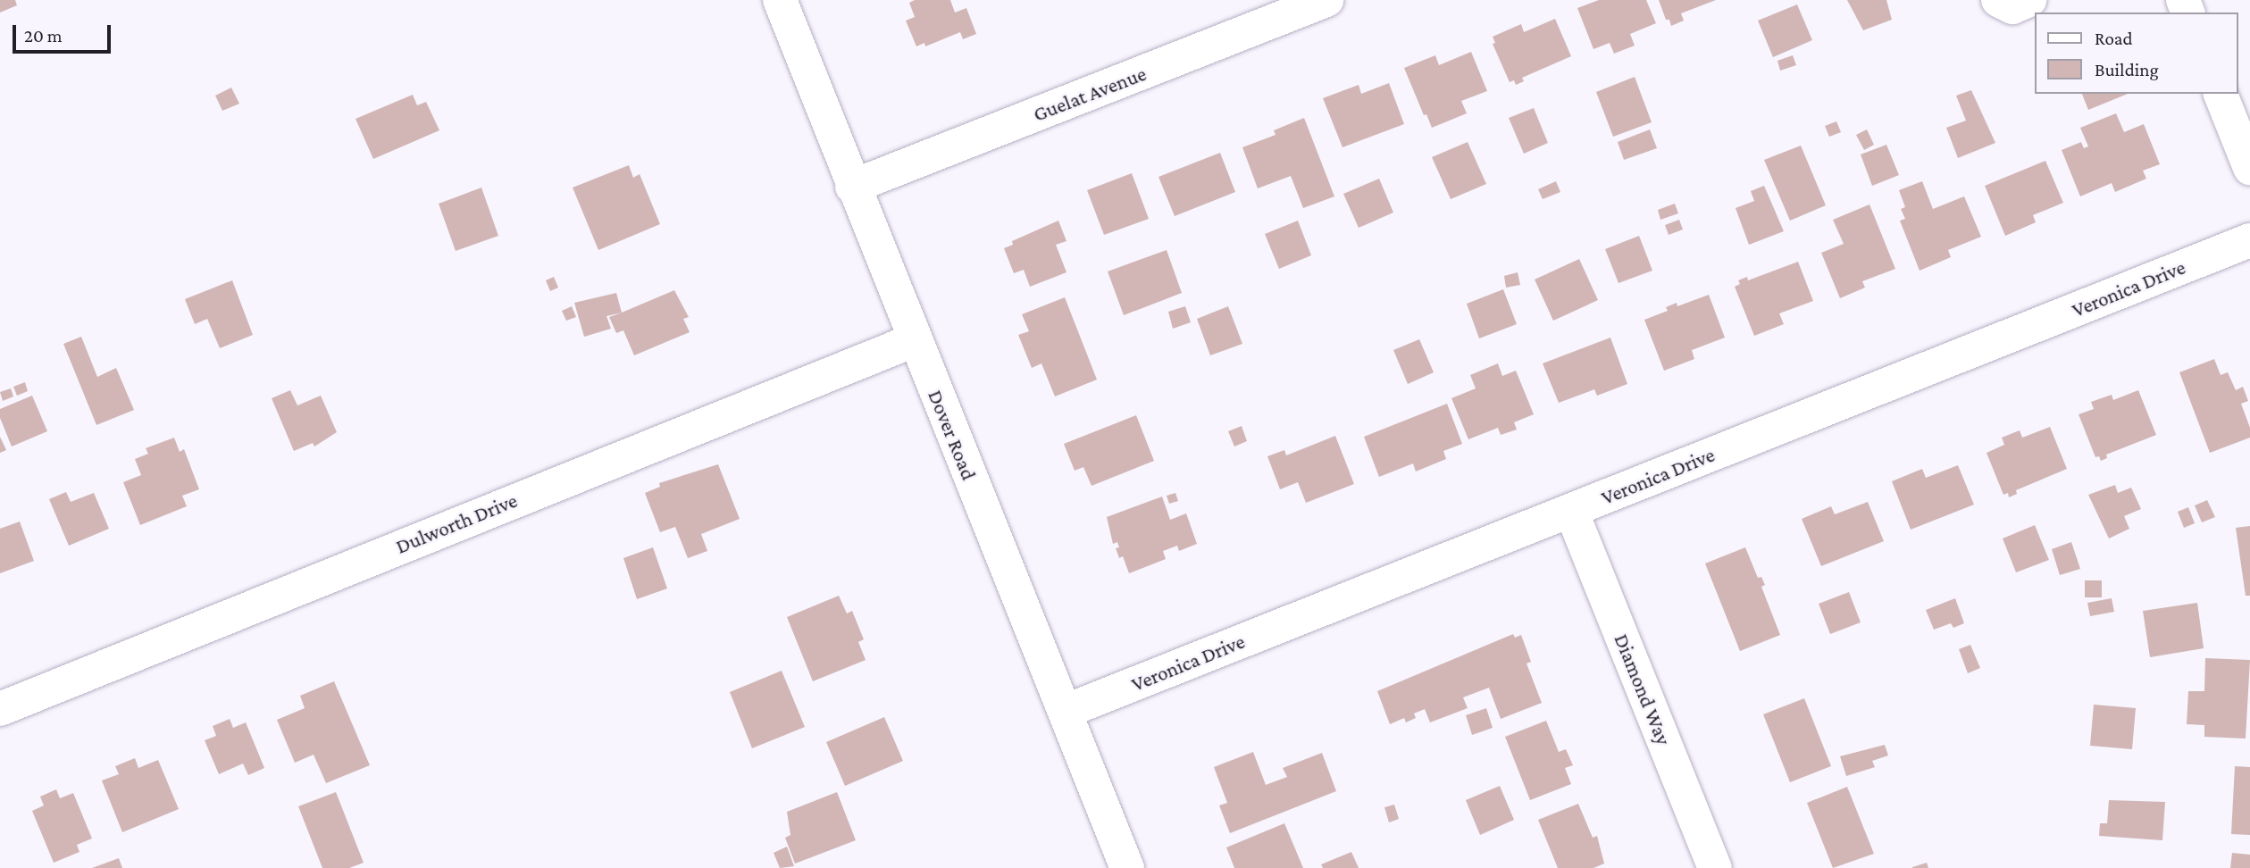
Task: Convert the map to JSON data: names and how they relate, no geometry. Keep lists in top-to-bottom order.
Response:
{
  "streets": {
    "street": [
      "Guelat Avenue",
      "Veronica Drive",
      "Dover Road",
      "Dulworth Drive",
      "Diamond Way"
    ]
  },
  "crossings": [
    ["Guelat Avenue", "Dover Road"],
    ["Veronica Drive", "Dover Road"],
    ["Veronica Drive", "Diamond Way"],
    ["Dover Road", "Dulworth Drive"]
  ],
  "legend": ["Road", "Building"],
  "scale_bar": "20 m"
}
